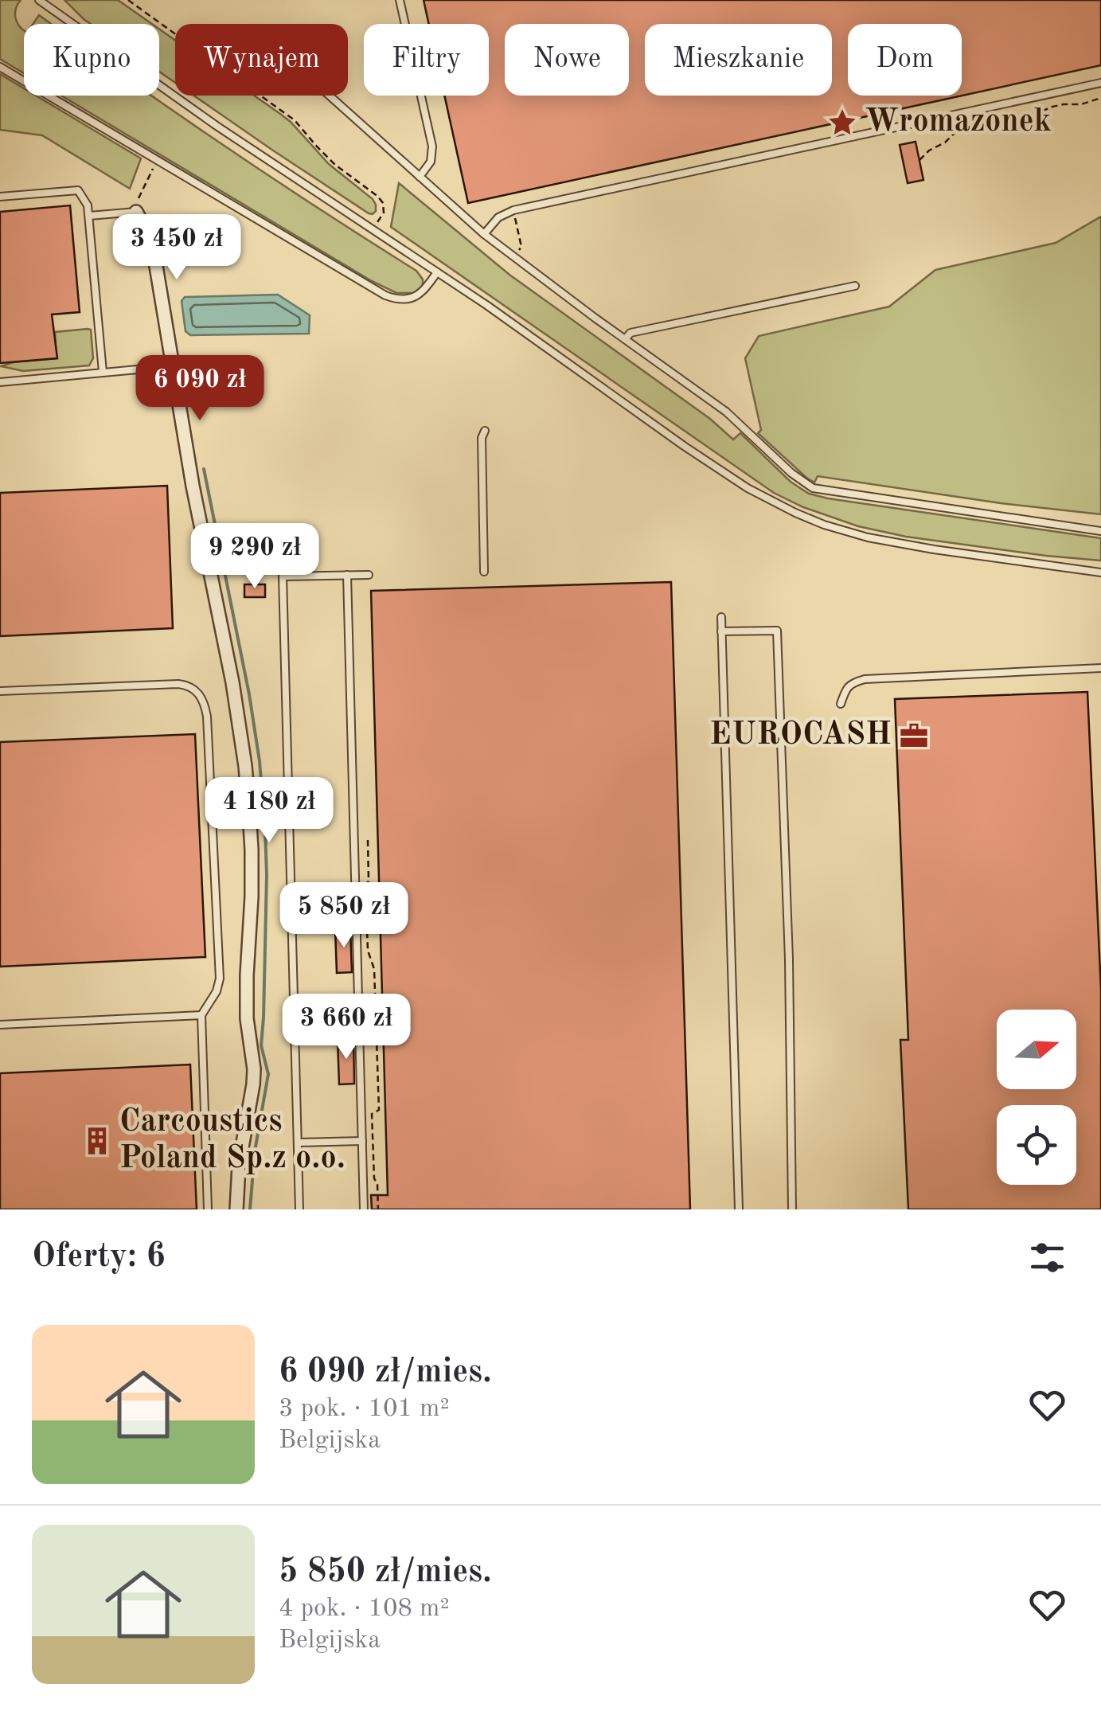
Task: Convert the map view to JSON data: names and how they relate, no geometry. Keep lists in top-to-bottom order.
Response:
{
  "places": {
    "place": ["Wromazonek"],
    "office": ["EUROCASH"],
    "building": ["Carcoustics Poland Sp.z o.o."]
  },
  "north": "right",
  "page": {
    "chip": [
      "Kupno",
      "Wynajem",
      "Filtry",
      "Nowe",
      "Mieszkanie",
      "Dom"
    ],
    "price": [
      "3 450 zł",
      "6 090 zł",
      "9 290 zł",
      "4 180 zł",
      "5 850 zł",
      "3 660 zł"
    ],
    "heading": "Oferty: 6",
    "list": [
      {
        "name": "6 090 zł/mies.",
        "note": "3 pok. · 101 m² · Belgijska"
      },
      {
        "name": "5 850 zł/mies.",
        "note": "4 pok. · 108 m² · Belgijska"
      }
    ]
  }
}
